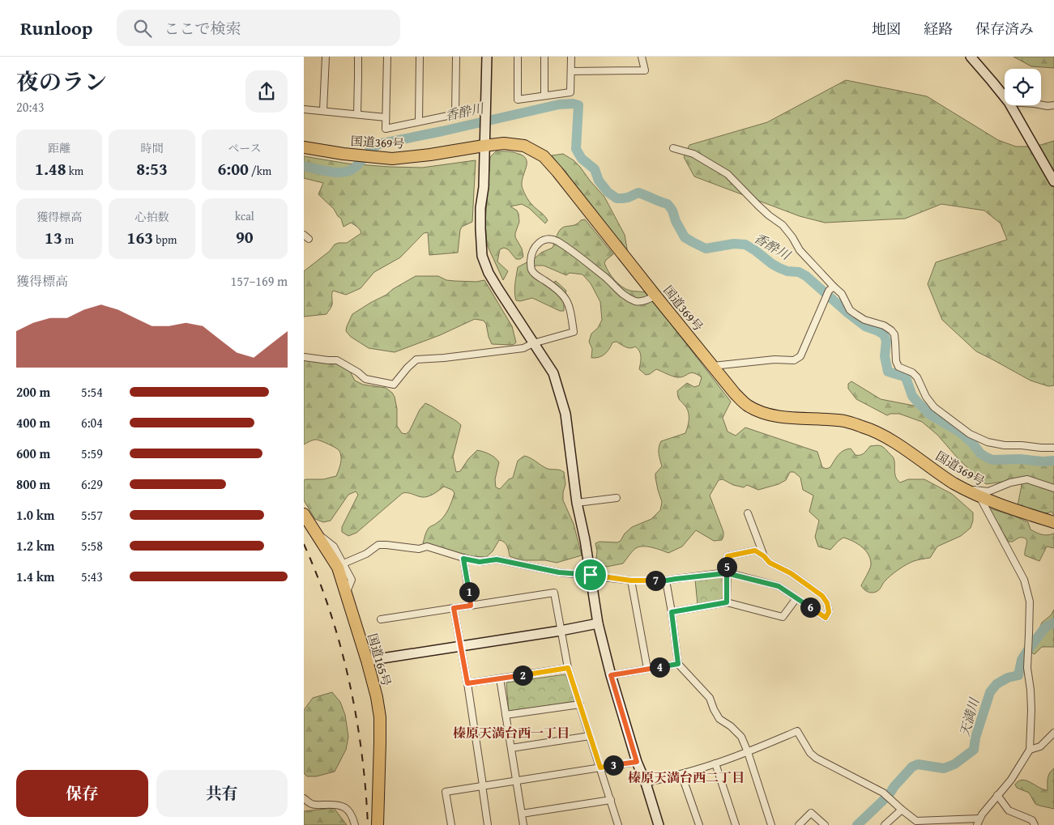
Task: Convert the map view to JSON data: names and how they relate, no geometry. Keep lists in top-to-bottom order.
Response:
{
  "streets": {
    "highway": ["国道369号", "国道165号"]
  },
  "districts": ["榛原天満台西一丁目", "榛原天満台西二丁目"],
  "water": ["香酔川", "天満川"],
  "page": {
    "header": "Runloop",
    "search": "ここで検索",
    "nav": ["地図", "経路", "保存済み"],
    "heading": ["夜のラン", "20:43"],
    "stats": [
      ["距離", "1.48 km"],
      ["時間", "8:53"],
      ["ペース", "6:00 /km"],
      ["獲得標高", "13 m"],
      ["心拍数", "163 bpm"],
      ["kcal", "90"]
    ],
    "chart": ["獲得標高", "157–169 m"],
    "list": [
      {
        "name": "200 m",
        "note": "5:54"
      },
      {
        "name": "400 m",
        "note": "6:04"
      },
      {
        "name": "600 m",
        "note": "5:59"
      },
      {
        "name": "800 m",
        "note": "6:29"
      },
      {
        "name": "1.0 km",
        "note": "5:57"
      },
      {
        "name": "1.2 km",
        "note": "5:58"
      },
      {
        "name": "1.4 km",
        "note": "5:43"
      }
    ],
    "pins": [
      "5",
      "7",
      "1",
      "6",
      "4",
      "2",
      "3"
    ],
    "buttons": ["保存", "共有"]
  }
}
